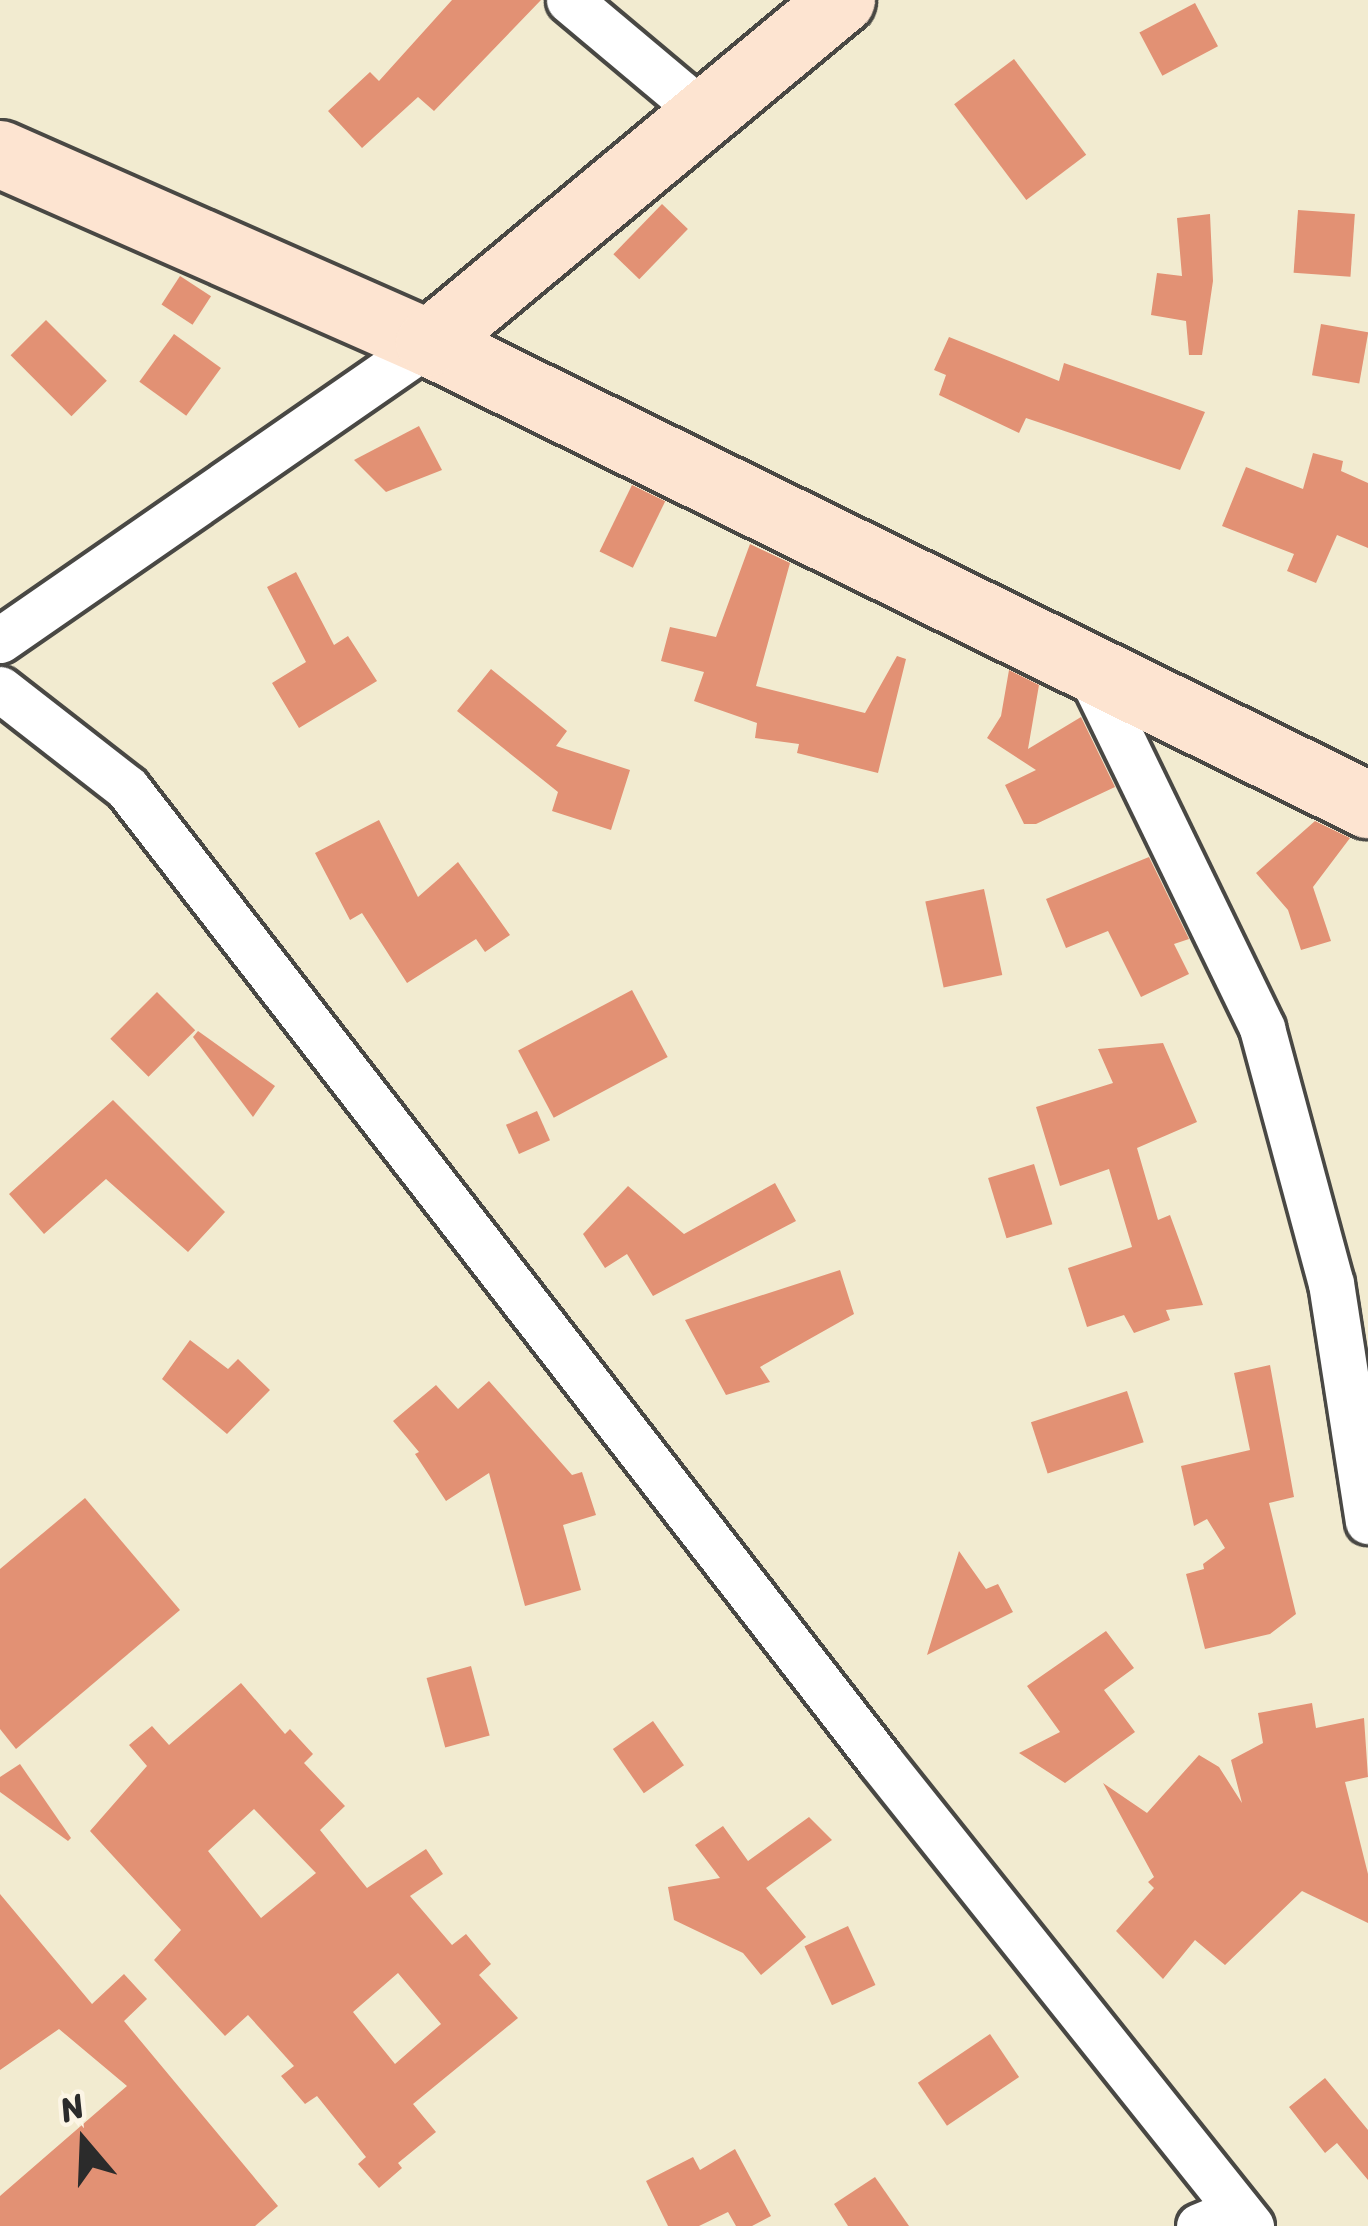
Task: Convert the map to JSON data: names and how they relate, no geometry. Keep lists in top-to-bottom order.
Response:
{
  "north": "top"
}
